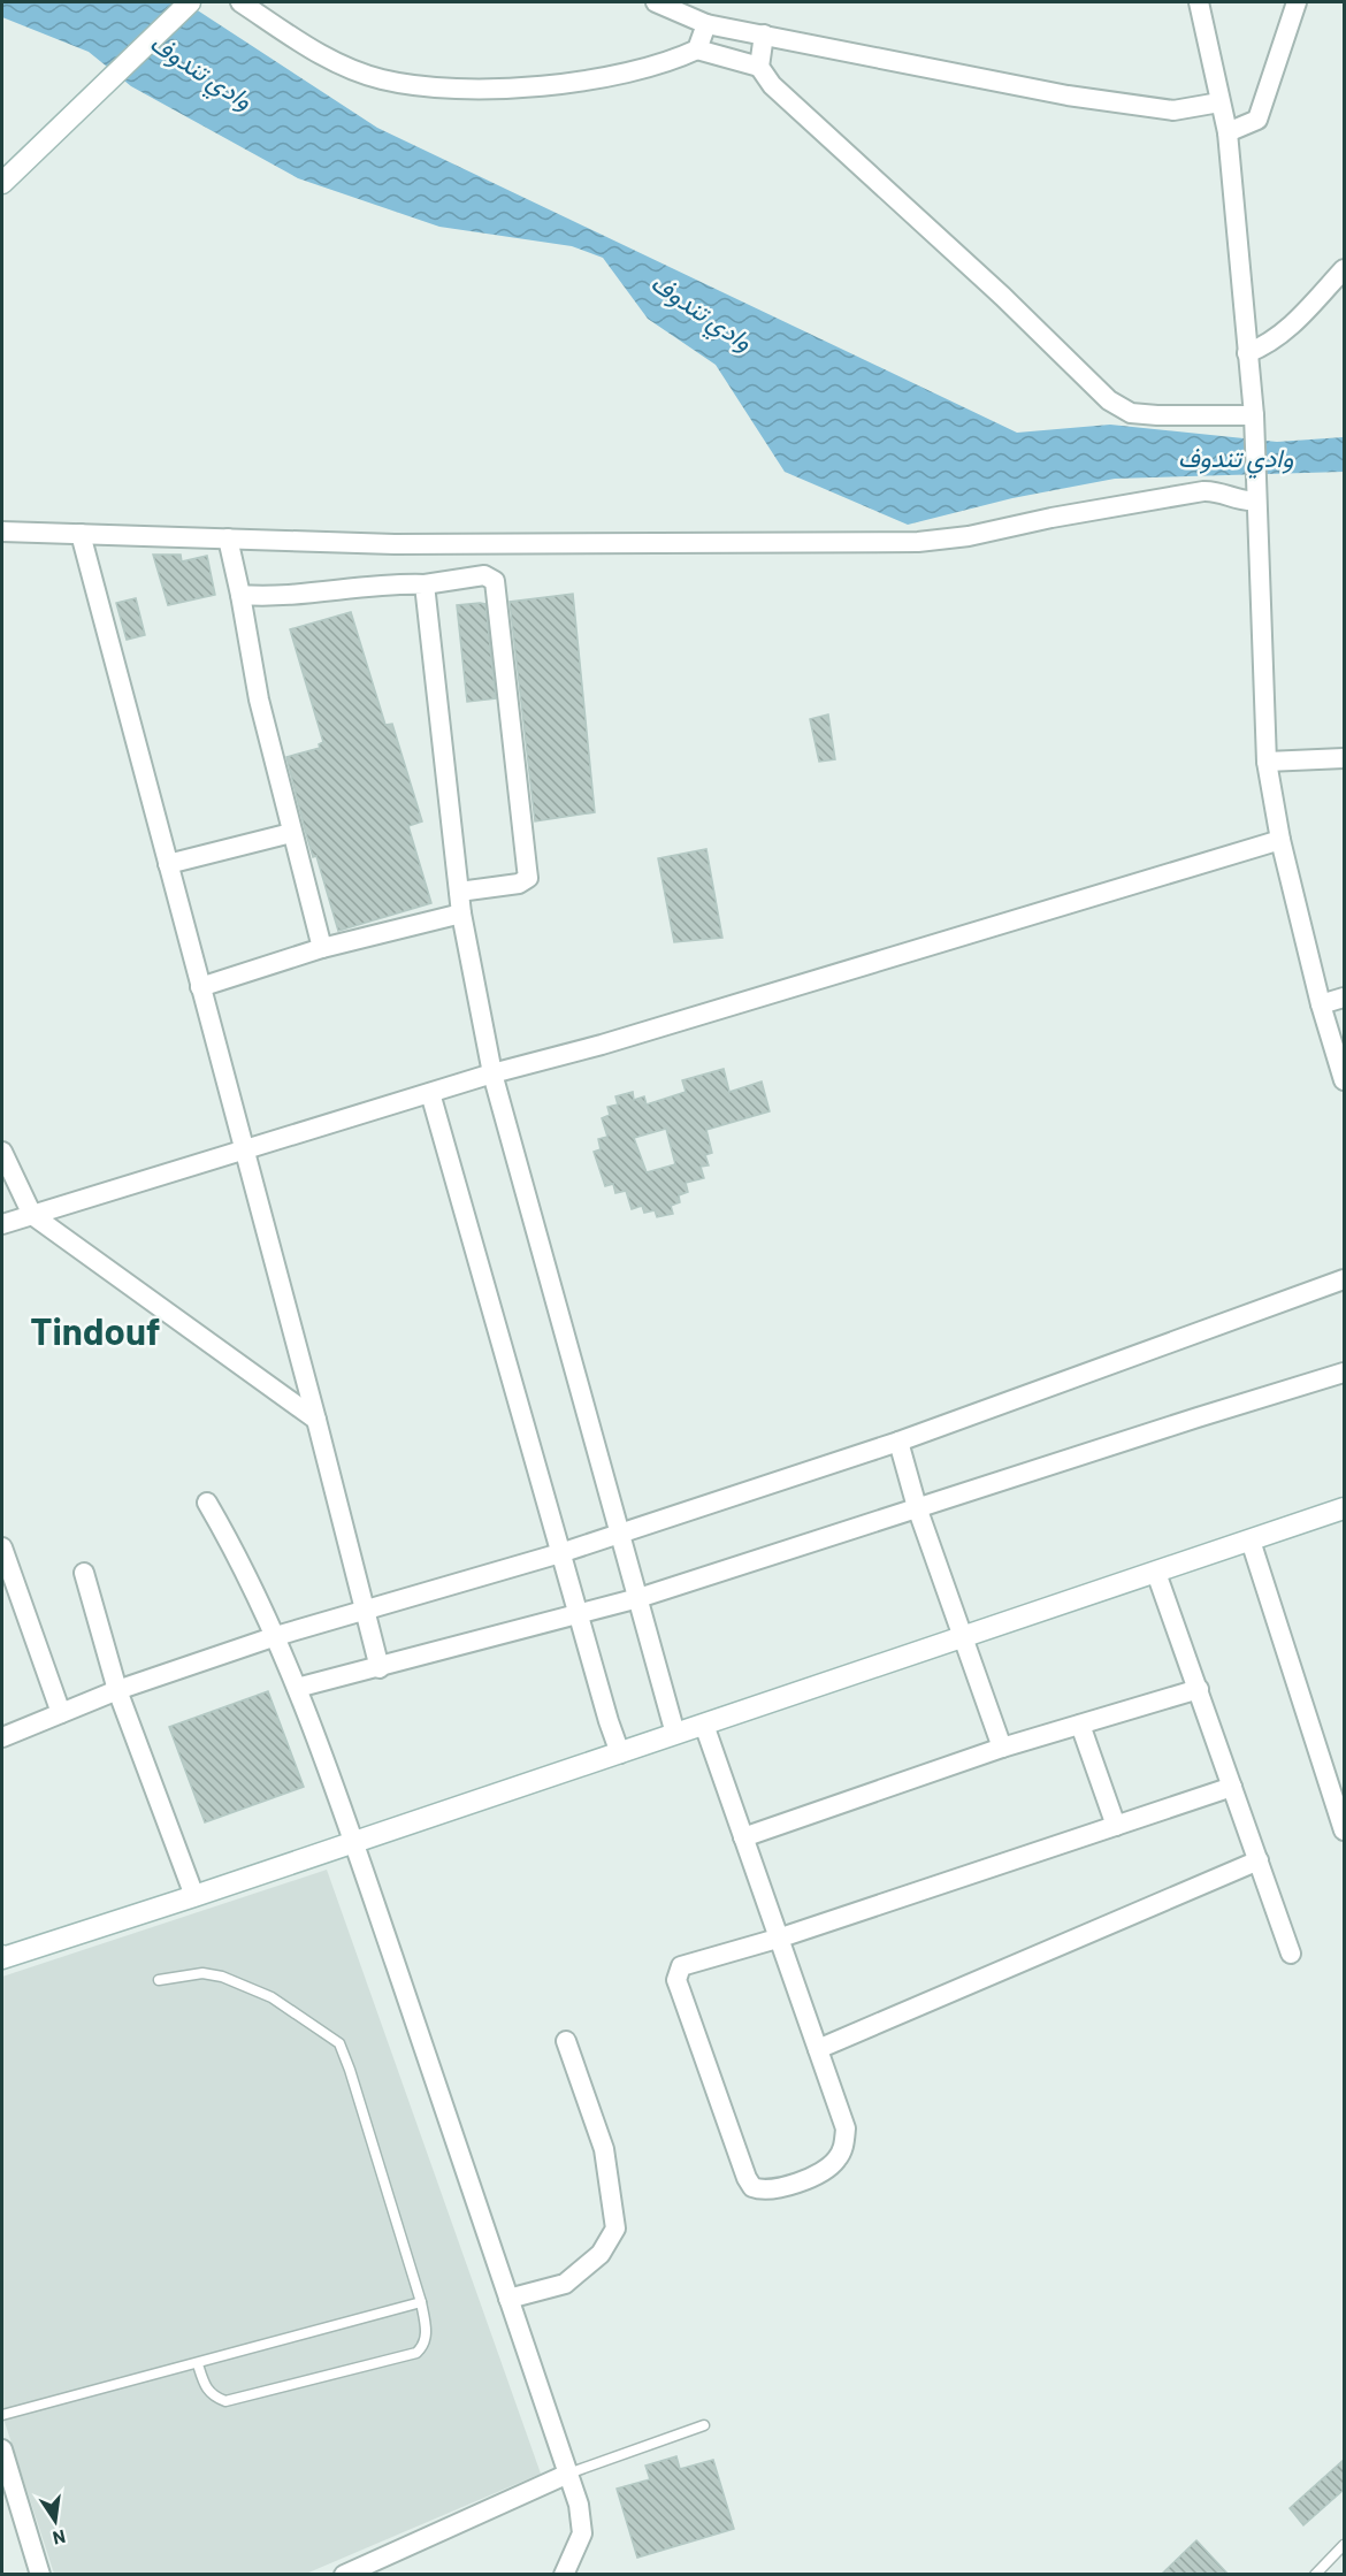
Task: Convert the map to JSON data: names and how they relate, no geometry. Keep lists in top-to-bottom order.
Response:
{
  "districts": ["Tindouf"],
  "water": ["وادي تندوف"],
  "north": "bottom"
}
